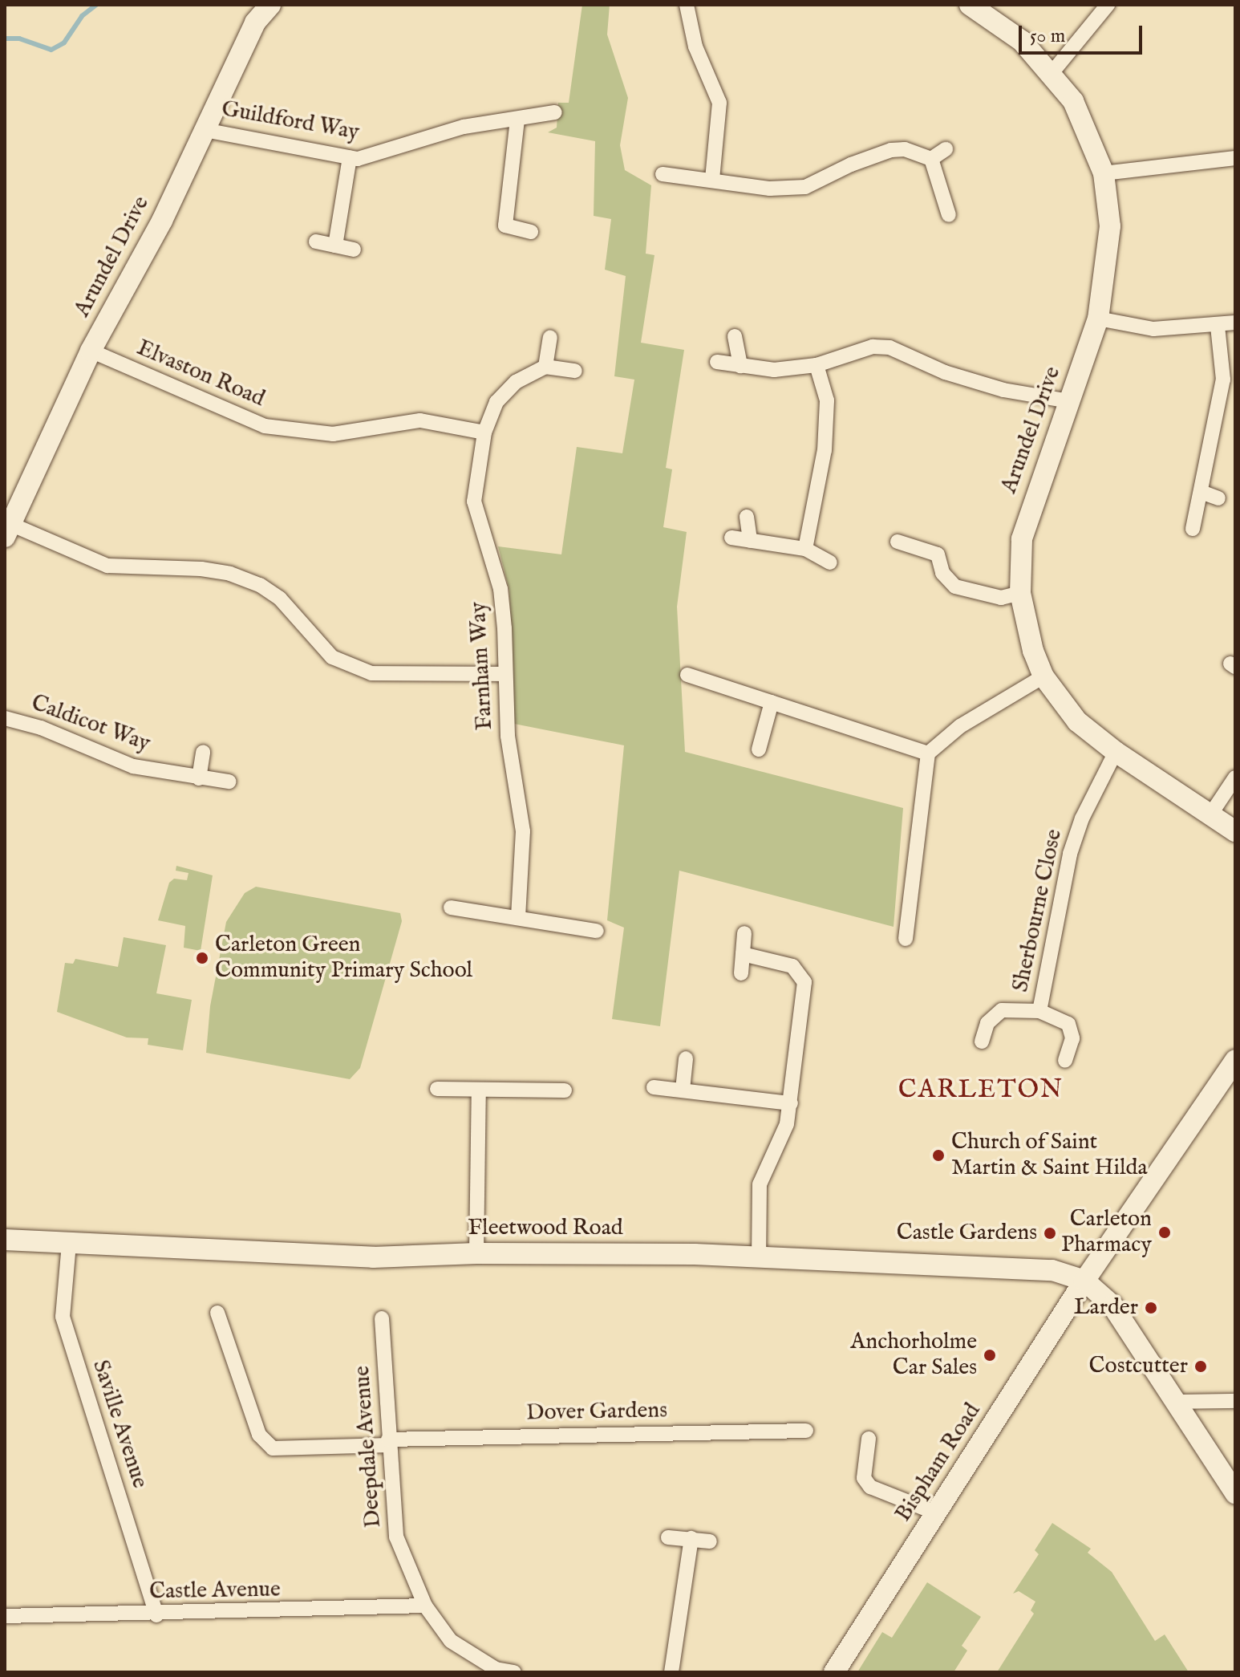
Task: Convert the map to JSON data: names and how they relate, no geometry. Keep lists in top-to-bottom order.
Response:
{
  "streets": {
    "street": [
      "Guildford Way",
      "Arundel Drive",
      "Elvaston Road",
      "Farnham Way",
      "Caldicot Way",
      "Sherbourne Close",
      "Fleetwood Road",
      "Dover Gardens",
      "Saville Avenue",
      "Deepdale Avenue",
      "Bispham Road",
      "Castle Avenue"
    ]
  },
  "crossings": [
    ["Guildford Way", "Arundel Drive"],
    ["Arundel Drive", "Elvaston Road"],
    ["Arundel Drive", "Sherbourne Close"],
    ["Elvaston Road", "Farnham Way"],
    ["Fleetwood Road", "Saville Avenue"],
    ["Fleetwood Road", "Bispham Road"],
    ["Dover Gardens", "Deepdale Avenue"],
    ["Saville Avenue", "Castle Avenue"],
    ["Deepdale Avenue", "Castle Avenue"]
  ],
  "districts": ["CARLETON"],
  "places": [
    "Carleton Green Community Primary School",
    "Church of Saint Martin & Saint Hilda",
    "Carleton Pharmacy",
    "Castle Gardens",
    "Larder",
    "Anchorholme Car Sales",
    "Costcutter"
  ],
  "scale_bar": "50 m"
}
